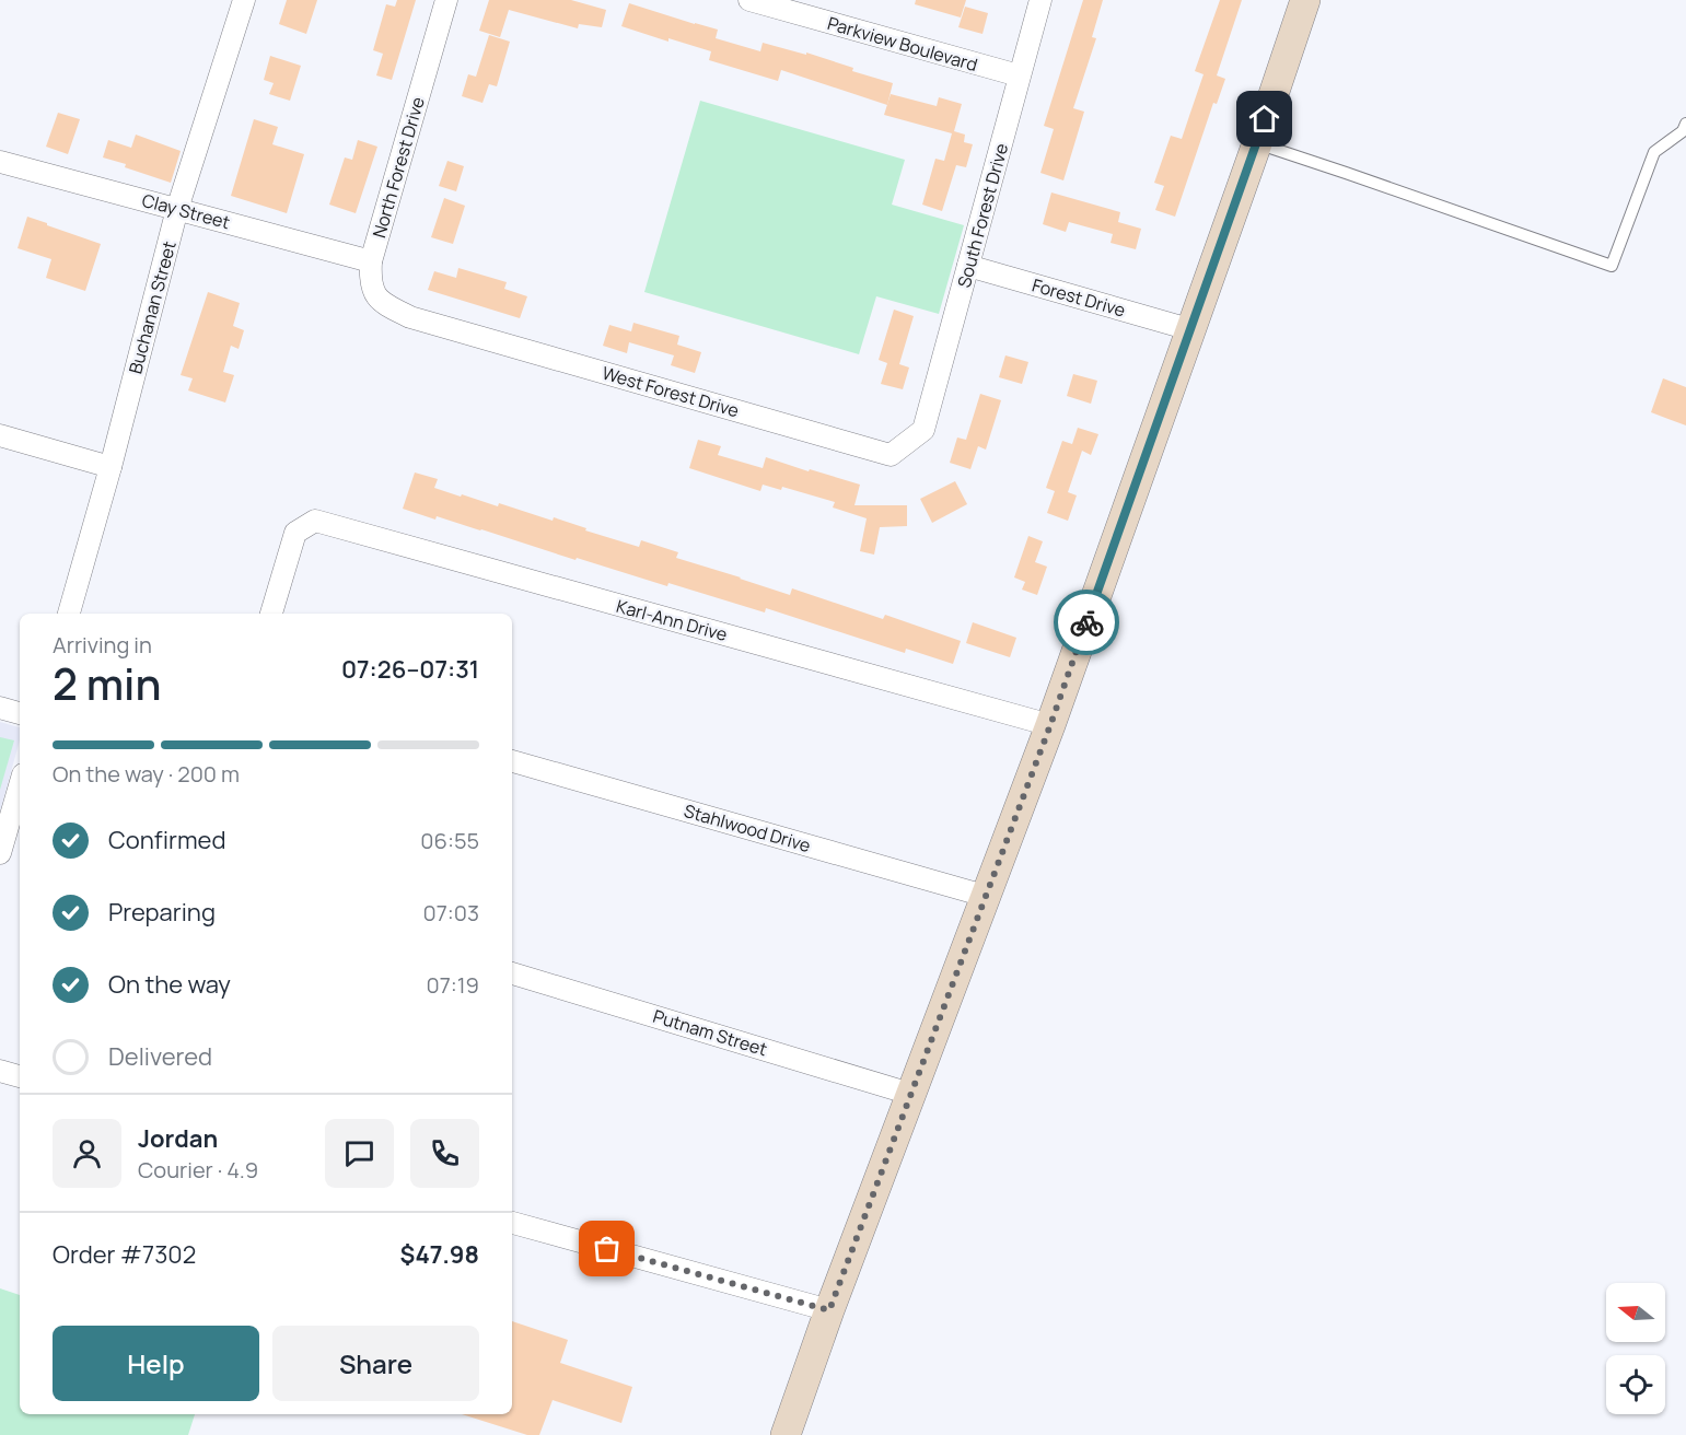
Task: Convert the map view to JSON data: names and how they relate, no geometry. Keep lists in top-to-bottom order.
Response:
{
  "streets": {
    "street": [
      "Parkview Boulevard",
      "North Forest Drive",
      "Clay Street",
      "South Forest Drive",
      "Forest Drive",
      "Buchanan Street",
      "West Forest Drive",
      "Karl-Ann Drive",
      "Stahlwood Drive",
      "Putnam Street"
    ]
  },
  "crossings": [
    ["Parkview Boulevard", "South Forest Drive"],
    ["North Forest Drive", "Clay Street"],
    ["North Forest Drive", "West Forest Drive"],
    ["Clay Street", "Buchanan Street"],
    ["South Forest Drive", "Forest Drive"],
    ["South Forest Drive", "West Forest Drive"]
  ],
  "north": "left",
  "page": {
    "heading": ["2 min", "Arriving in", "07:26–07:31"],
    "panel": [
      "Jordan",
      "Courier · 4.9",
      "Order #7302",
      "$47.98"
    ],
    "bar": "On the way · 200 m",
    "list": [
      ["Confirmed", "06:55"],
      ["Preparing", "07:03"],
      ["On the way", "07:19"],
      "Delivered"
    ],
    "buttons": ["Help", "Share"]
  }
}
